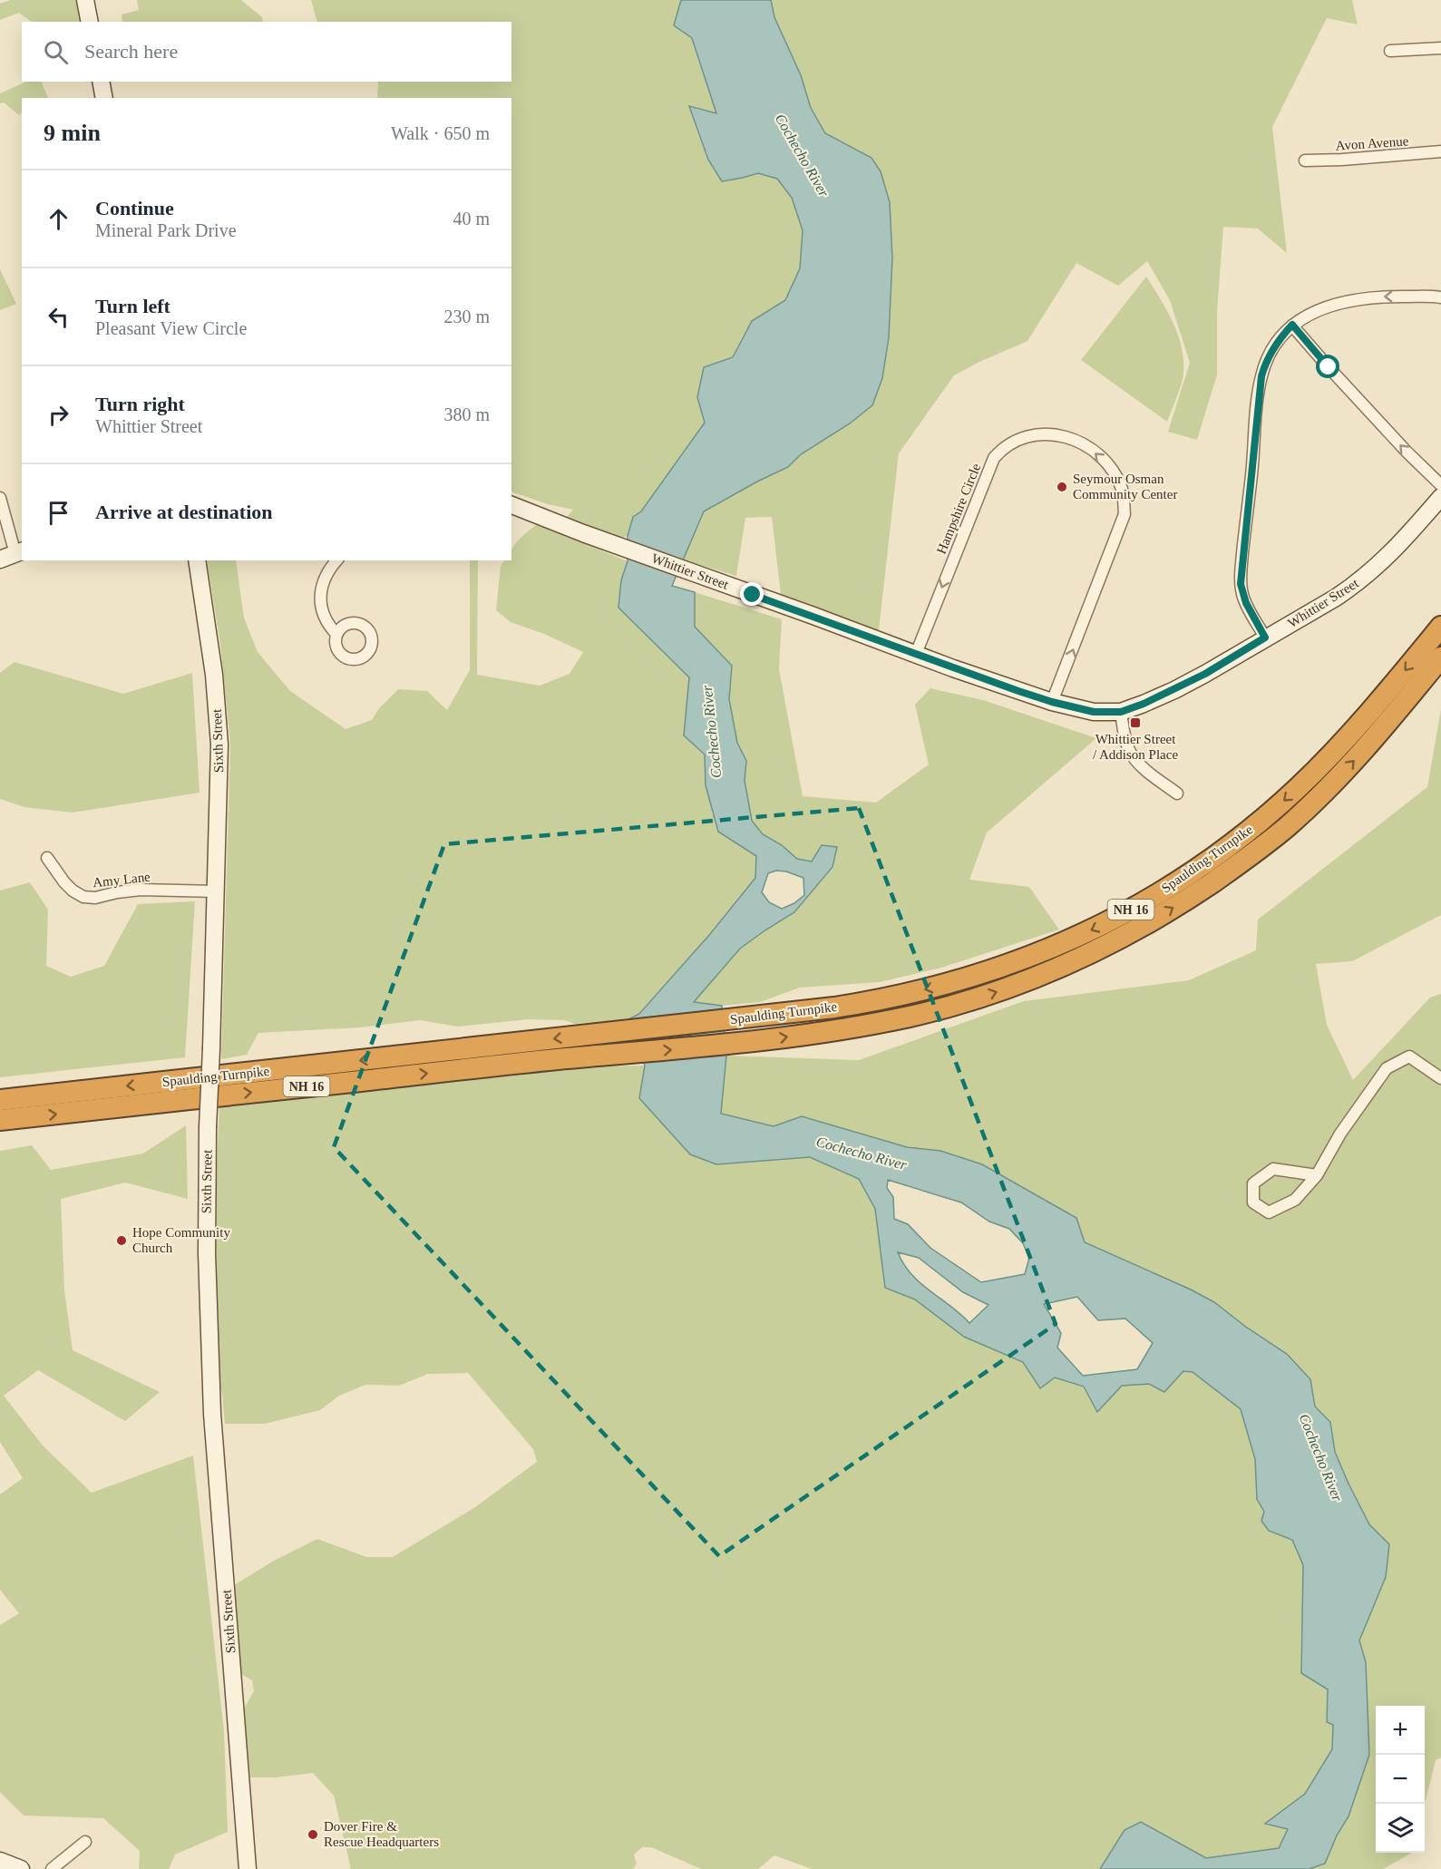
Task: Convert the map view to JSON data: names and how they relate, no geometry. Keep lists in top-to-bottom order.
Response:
{
  "streets": {
    "highway": ["Spaulding Turnpike", "NH 16"],
    "main road": ["Whittier Street", "Sixth Street"],
    "street": ["Avon Avenue", "Hampshire Circle", "Amy Lane"]
  },
  "crossings": [
    ["Hampshire Circle", "Whittier Street"],
    ["Sixth Street", "Amy Lane"]
  ],
  "water": ["Cochecho River"],
  "places": {
    "other": ["Seymour Osman Community Center", "Hope Community Church", "Dover Fire & Rescue Headquarters"],
    "transit": ["Whittier Street / Addison Place"]
  },
  "page": {
    "search": "Search here",
    "heading": ["9 min", "Walk · 650 m"],
    "list": [
      ["Continue", "Mineral Park Drive", "40 m"],
      ["Turn left", "Pleasant View Circle", "230 m"],
      ["Turn right", "Whittier Street", "380 m"],
      "Arrive at destination"
    ],
    "map_buttons": ["+", "−"]
  }
}
